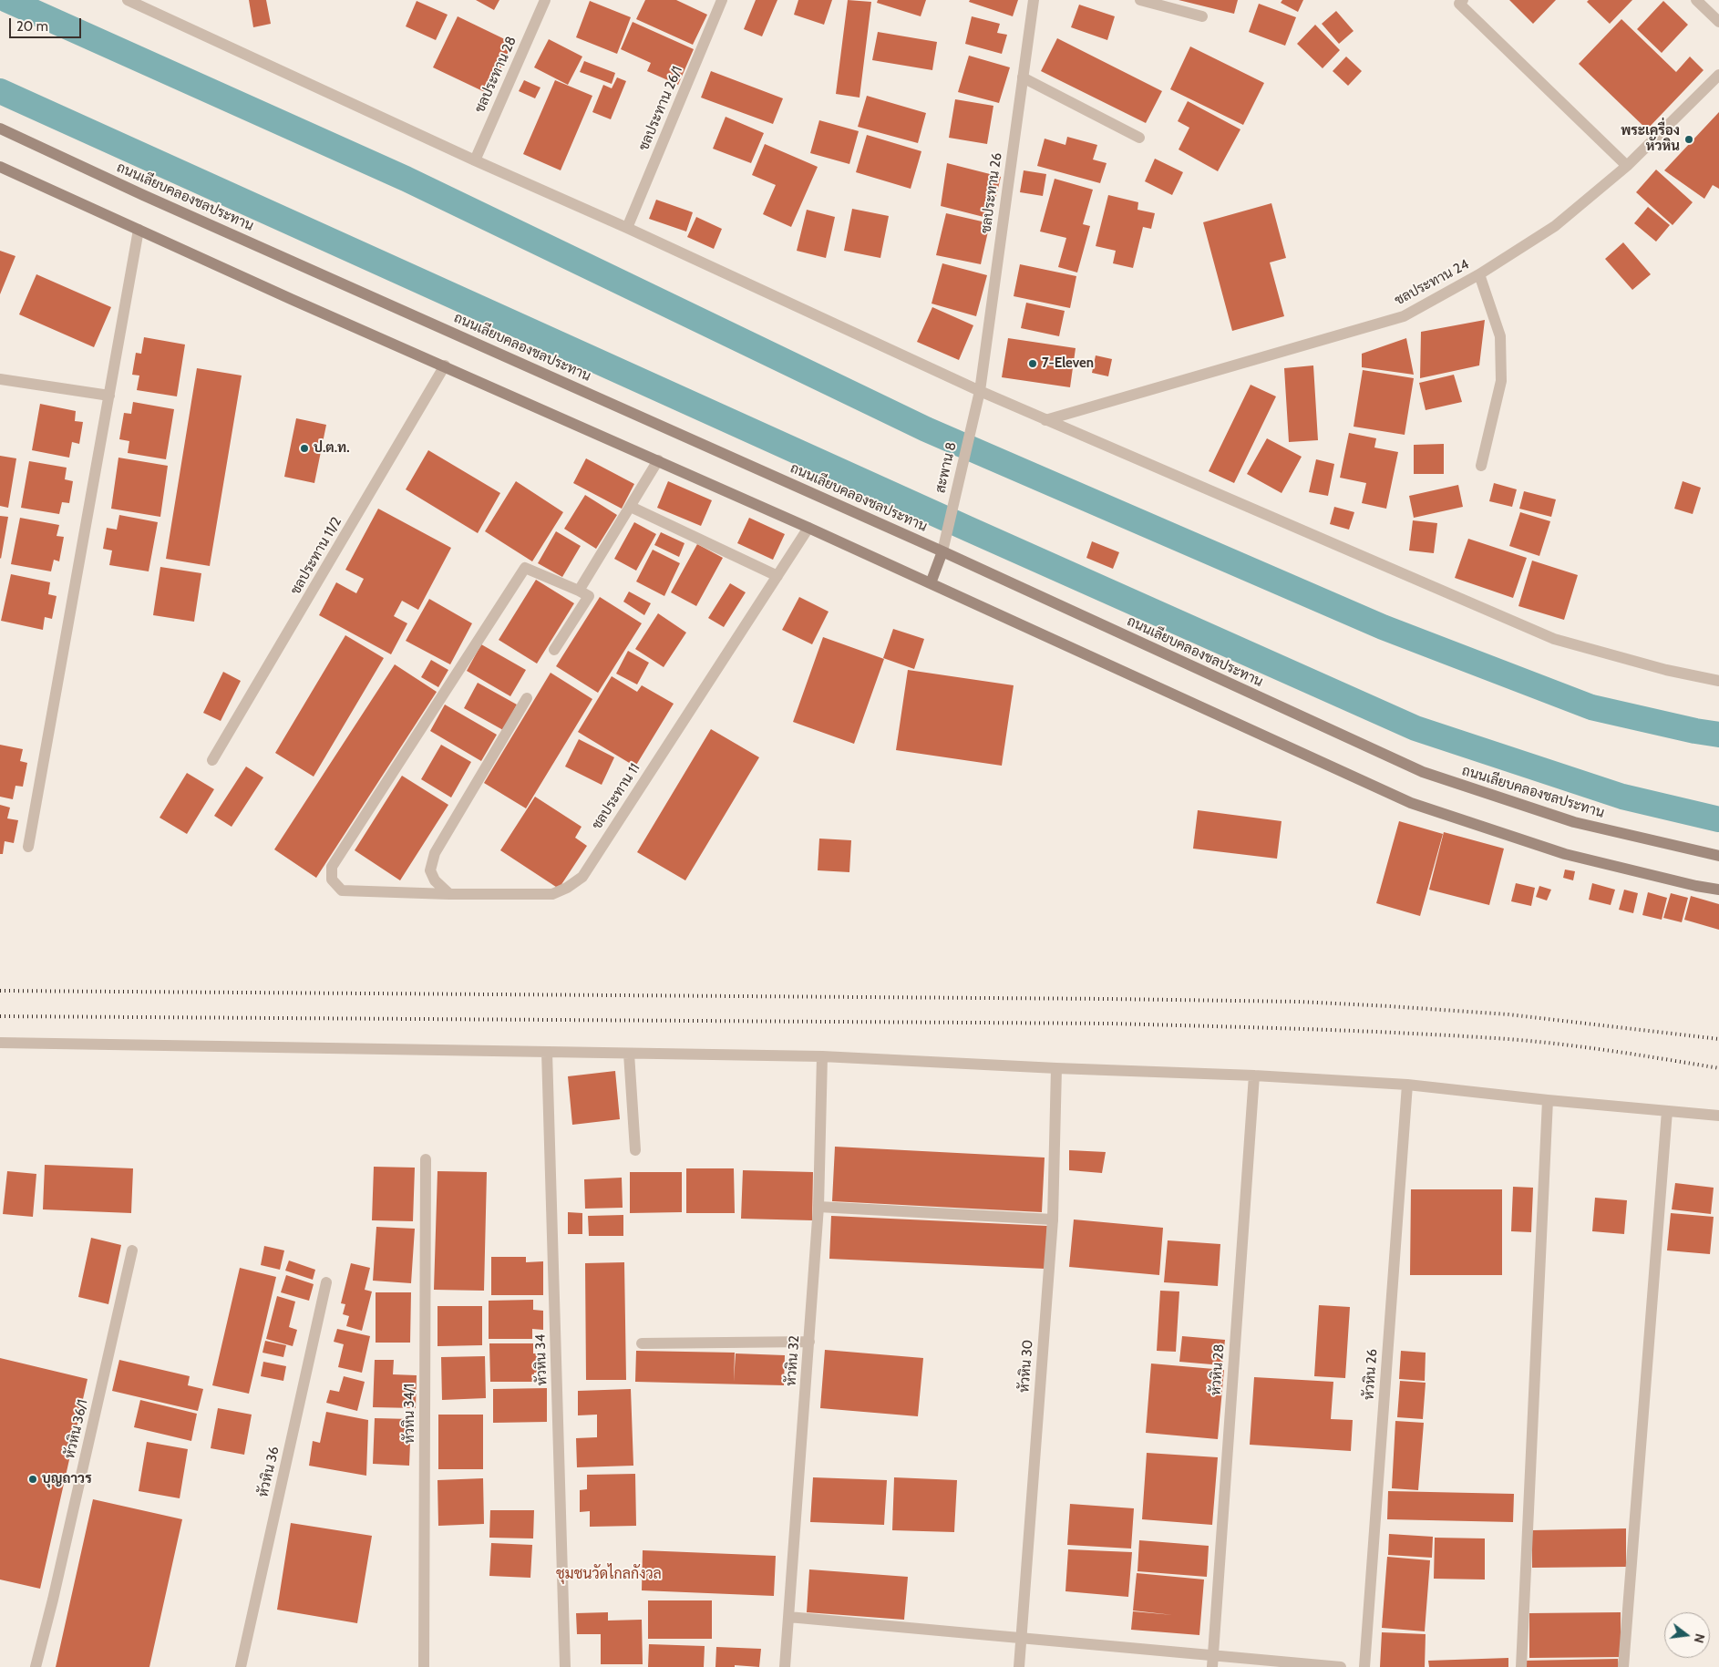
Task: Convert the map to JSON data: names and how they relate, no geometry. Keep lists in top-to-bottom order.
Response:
{
  "streets": {
    "street": [
      "ชลประทาน 28",
      "ชลประทาน 26/1",
      "ชลประทาน 26",
      "ถนนเลียบคลองชลประทาน",
      "ชลประทาน 24",
      "สะพาน 8",
      "ชลประทาน 11/2",
      "ชลประทาน 11",
      "หัวหิน 34",
      "หัวหิน 32",
      "หัวหิน 30",
      "หัวหิน 28",
      "หัวหิน 26",
      "หัวหิน 34/1",
      "หัวหิน 36/1",
      "หัวหิน 36"
    ]
  },
  "crossings": [
    ["ชลประทาน 26", "สะพาน 8"],
    ["ถนนเลียบคลองชลประทาน", "สะพาน 8"]
  ],
  "districts": ["ชุมชนวัดไกลกังวล"],
  "places": [
    "พระเครื่อง หัวหิน",
    "7-Eleven",
    "ป.ต.ท.",
    "บุญถาวร"
  ],
  "scale_bar": "20 m",
  "north": "right"
}
